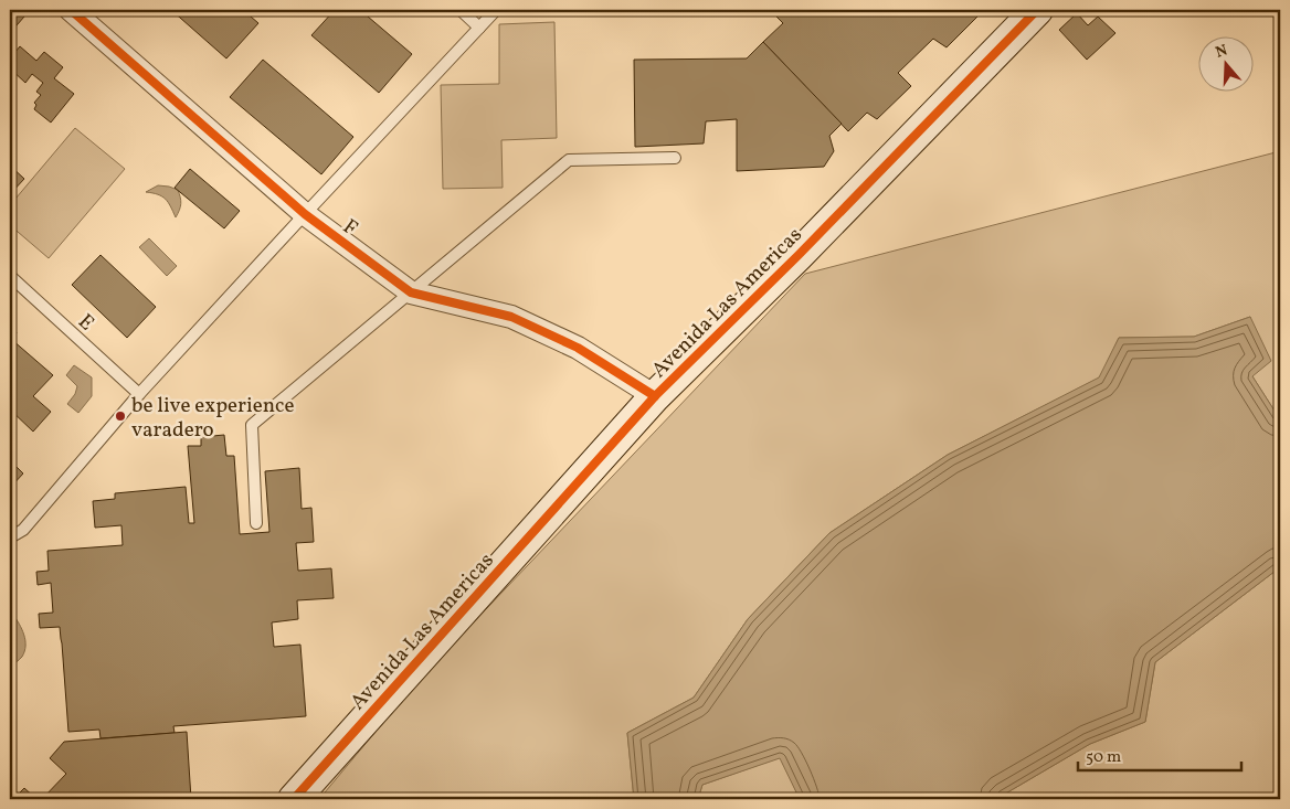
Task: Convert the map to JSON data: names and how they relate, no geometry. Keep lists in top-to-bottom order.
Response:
{
  "streets": {
    "street": ["F", "Avenida Las Americas"],
    "lane": ["E"]
  },
  "crossings": [
    ["F", "Avenida Las Americas"]
  ],
  "places": ["be live experience varadero"],
  "scale_bar": "50 m",
  "north": "top"
}
